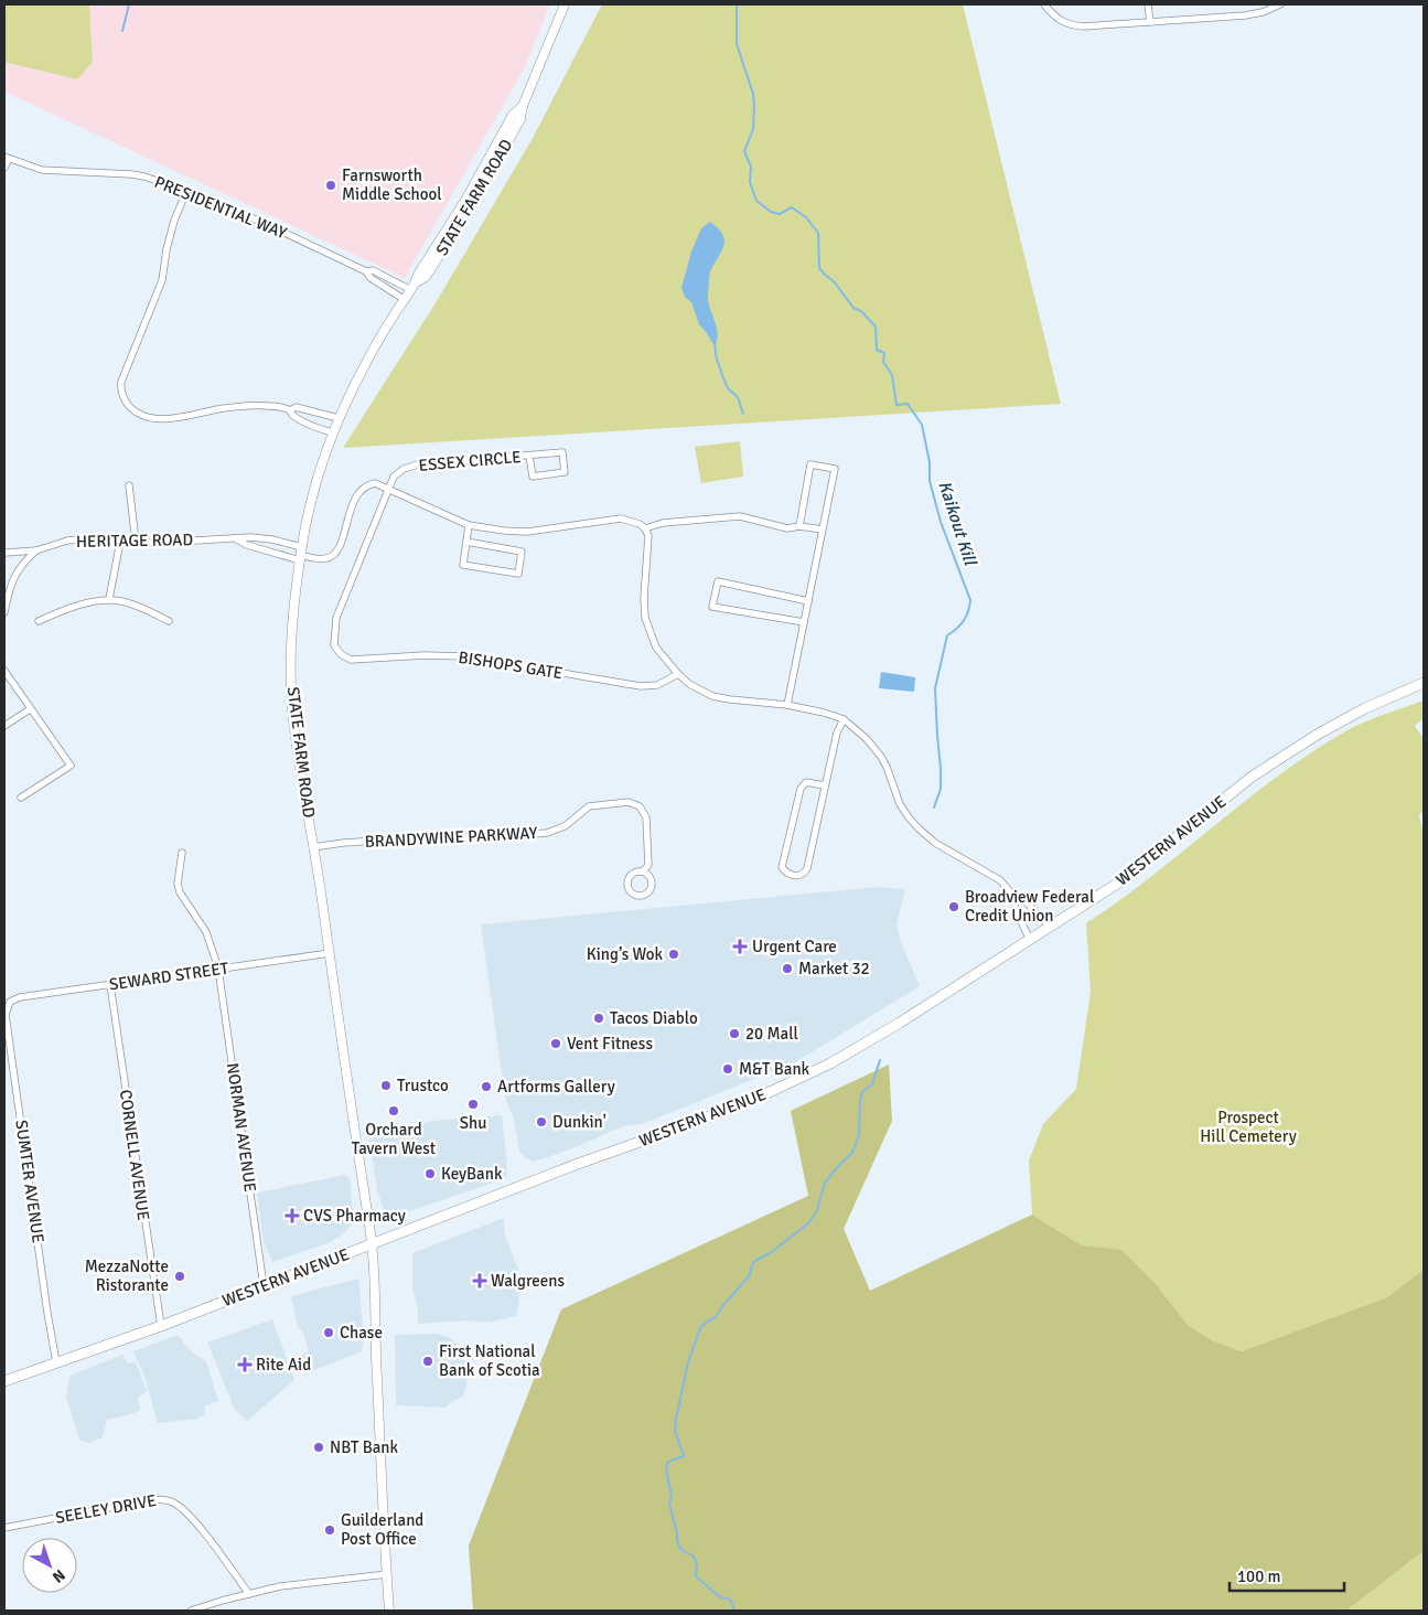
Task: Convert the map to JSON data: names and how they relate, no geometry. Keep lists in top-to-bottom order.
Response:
{
  "streets": {
    "main road": ["STATE FARM ROAD", "WESTERN AVENUE"],
    "street": [
      "PRESIDENTIAL WAY",
      "ESSEX CIRCLE",
      "HERITAGE ROAD",
      "BISHOPS GATE",
      "BRANDYWINE PARKWAY",
      "SEWARD STREET",
      "NORMAN AVENUE",
      "CORNELL AVENUE",
      "SUMTER AVENUE",
      "SEELEY DRIVE"
    ]
  },
  "crossings": [
    ["STATE FARM ROAD", "PRESIDENTIAL WAY"],
    ["STATE FARM ROAD", "HERITAGE ROAD"],
    ["STATE FARM ROAD", "BRANDYWINE PARKWAY"],
    ["STATE FARM ROAD", "WESTERN AVENUE"],
    ["STATE FARM ROAD", "SEWARD STREET"],
    ["ESSEX CIRCLE", "BISHOPS GATE"],
    ["WESTERN AVENUE", "NORMAN AVENUE"],
    ["WESTERN AVENUE", "CORNELL AVENUE"],
    ["WESTERN AVENUE", "SUMTER AVENUE"],
    ["SEWARD STREET", "NORMAN AVENUE"],
    ["SEWARD STREET", "CORNELL AVENUE"],
    ["SEWARD STREET", "SUMTER AVENUE"]
  ],
  "water": ["Kaikout Kill"],
  "parks": ["Prospect Hill Cemetery"],
  "places": {
    "other": [
      "Farnsworth Middle School",
      "Broadview Federal Credit Union",
      "King’s Wok",
      "Market 32",
      "Tacos Diablo",
      "20 Mall",
      "Vent Fitness",
      "M&T Bank",
      "Trustco",
      "Artforms Gallery",
      "Shu",
      "Orchard Tavern West",
      "Dunkin'",
      "KeyBank",
      "MezzaNotte Ristorante",
      "Chase",
      "First National Bank of Scotia",
      "NBT Bank",
      "Guilderland Post Office"
    ],
    "health": [
      "Urgent Care",
      "CVS Pharmacy",
      "Walgreens",
      "Rite Aid"
    ]
  },
  "scale_bar": "100 m",
  "north": "bottom right"
}
